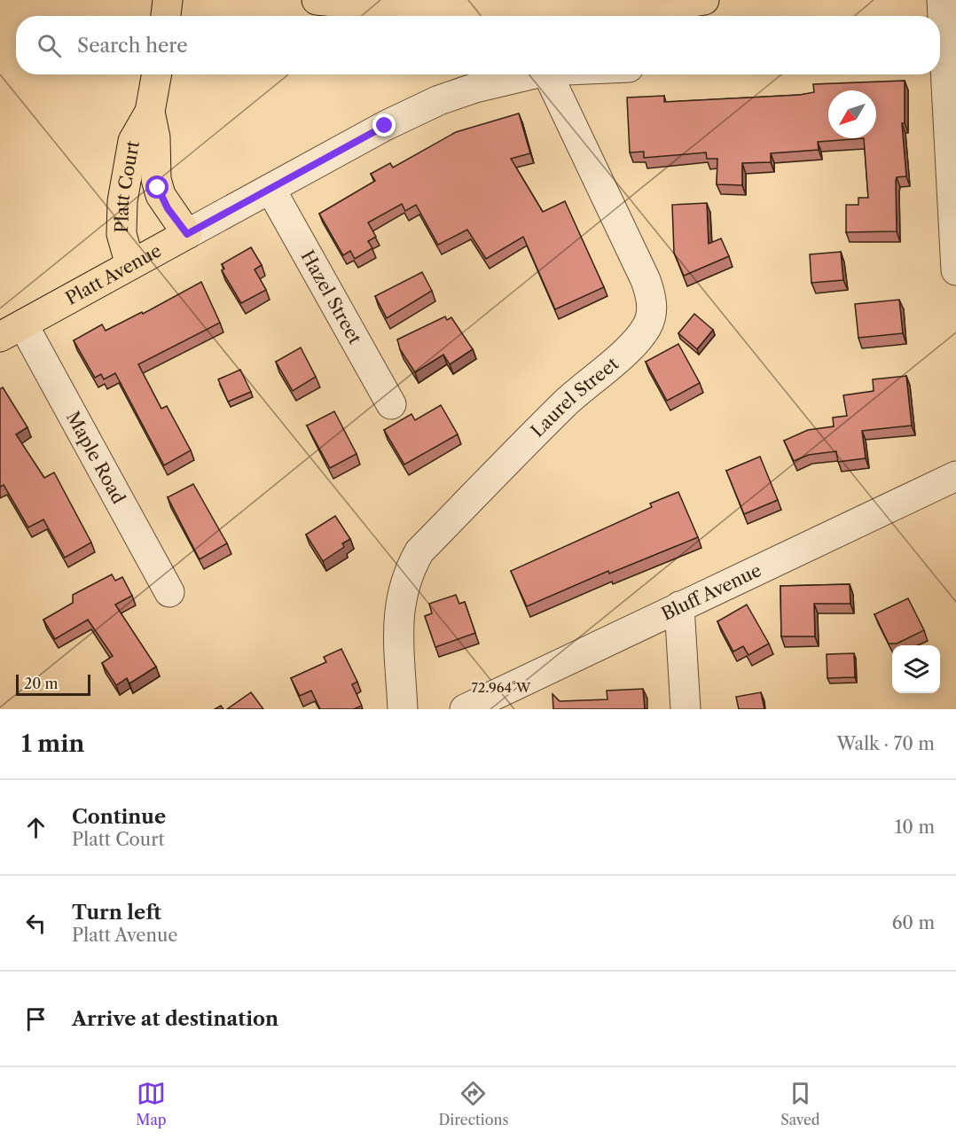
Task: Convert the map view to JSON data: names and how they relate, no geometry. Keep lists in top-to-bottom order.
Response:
{
  "streets": {
    "main road": ["Platt Court", "Platt Avenue"],
    "street": [
      "Hazel Street",
      "Laurel Street",
      "Maple Road",
      "Bluff Avenue"
    ]
  },
  "crossings": [
    ["Platt Court", "Platt Avenue"],
    ["Platt Avenue", "Hazel Street"],
    ["Platt Avenue", "Maple Road"]
  ],
  "scale_bar": "20 m",
  "north": "bottom left",
  "page": {
    "search": "Search here",
    "scale": "20 m",
    "heading": ["1 min", "Walk · 70 m"],
    "list": [
      ["Continue", "Platt Court", "10 m"],
      ["Turn left", "Platt Avenue", "60 m"],
      "Arrive at destination"
    ],
    "nav": ["Map", "Directions", "Saved"]
  },
  "coordinates": ["72.964°W"]
}
